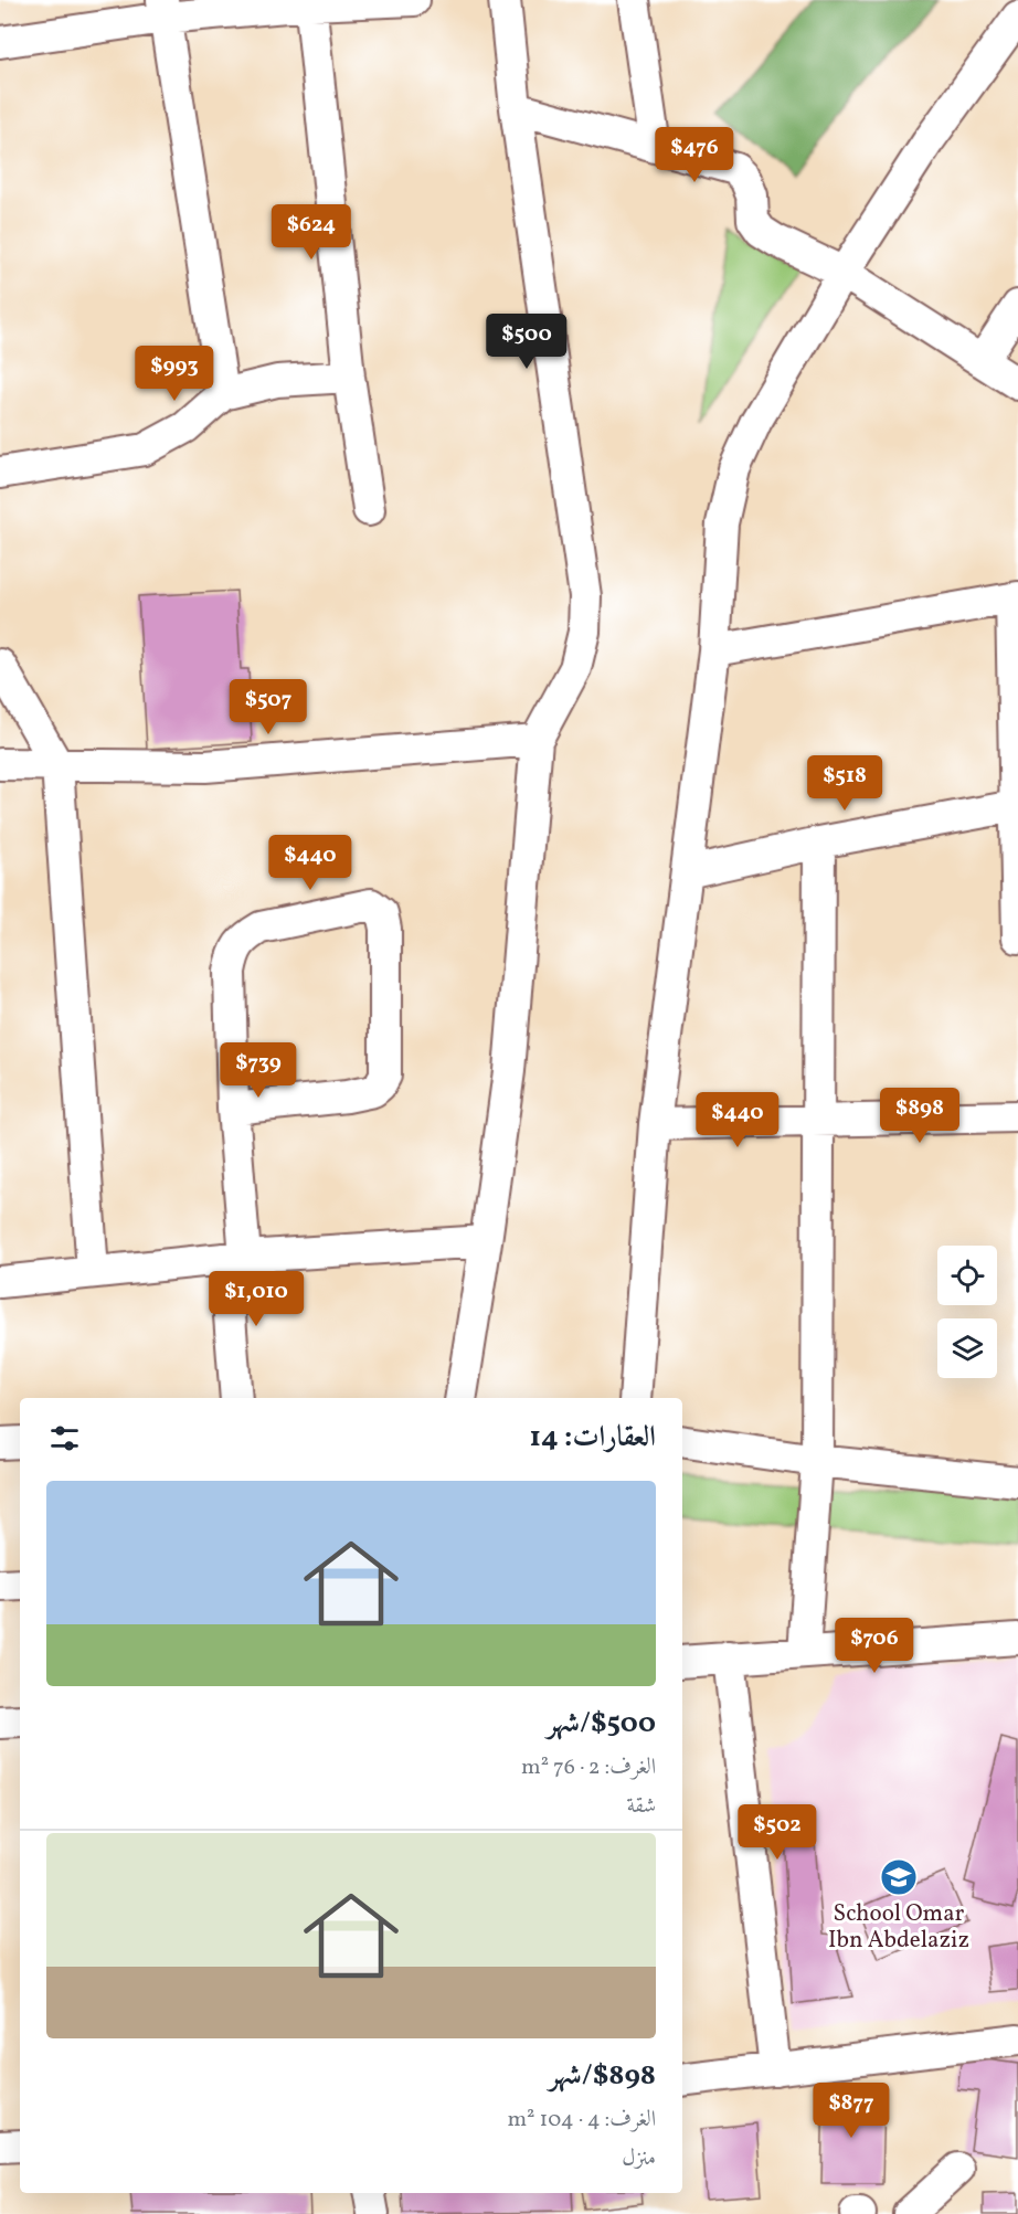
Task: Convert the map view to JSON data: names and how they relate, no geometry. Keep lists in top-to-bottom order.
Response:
{
  "places": {
    "school or university": ["School Omar Ibn Abdelaziz"]
  },
  "page": {
    "price": [
      "$476",
      "$624",
      "$500",
      "$993",
      "$507",
      "$518",
      "$440",
      "$739",
      "$898",
      "$440",
      "$1,010",
      "$706",
      "$502",
      "$877"
    ],
    "heading": "العقارات: 14",
    "list": [
      {
        "name": "$500/شهر",
        "note": "الغرف: 2 · 76 m² · شقة"
      },
      {
        "name": "$898/شهر",
        "note": "الغرف: 4 · 104 m² · منزل"
      }
    ]
  }
}
